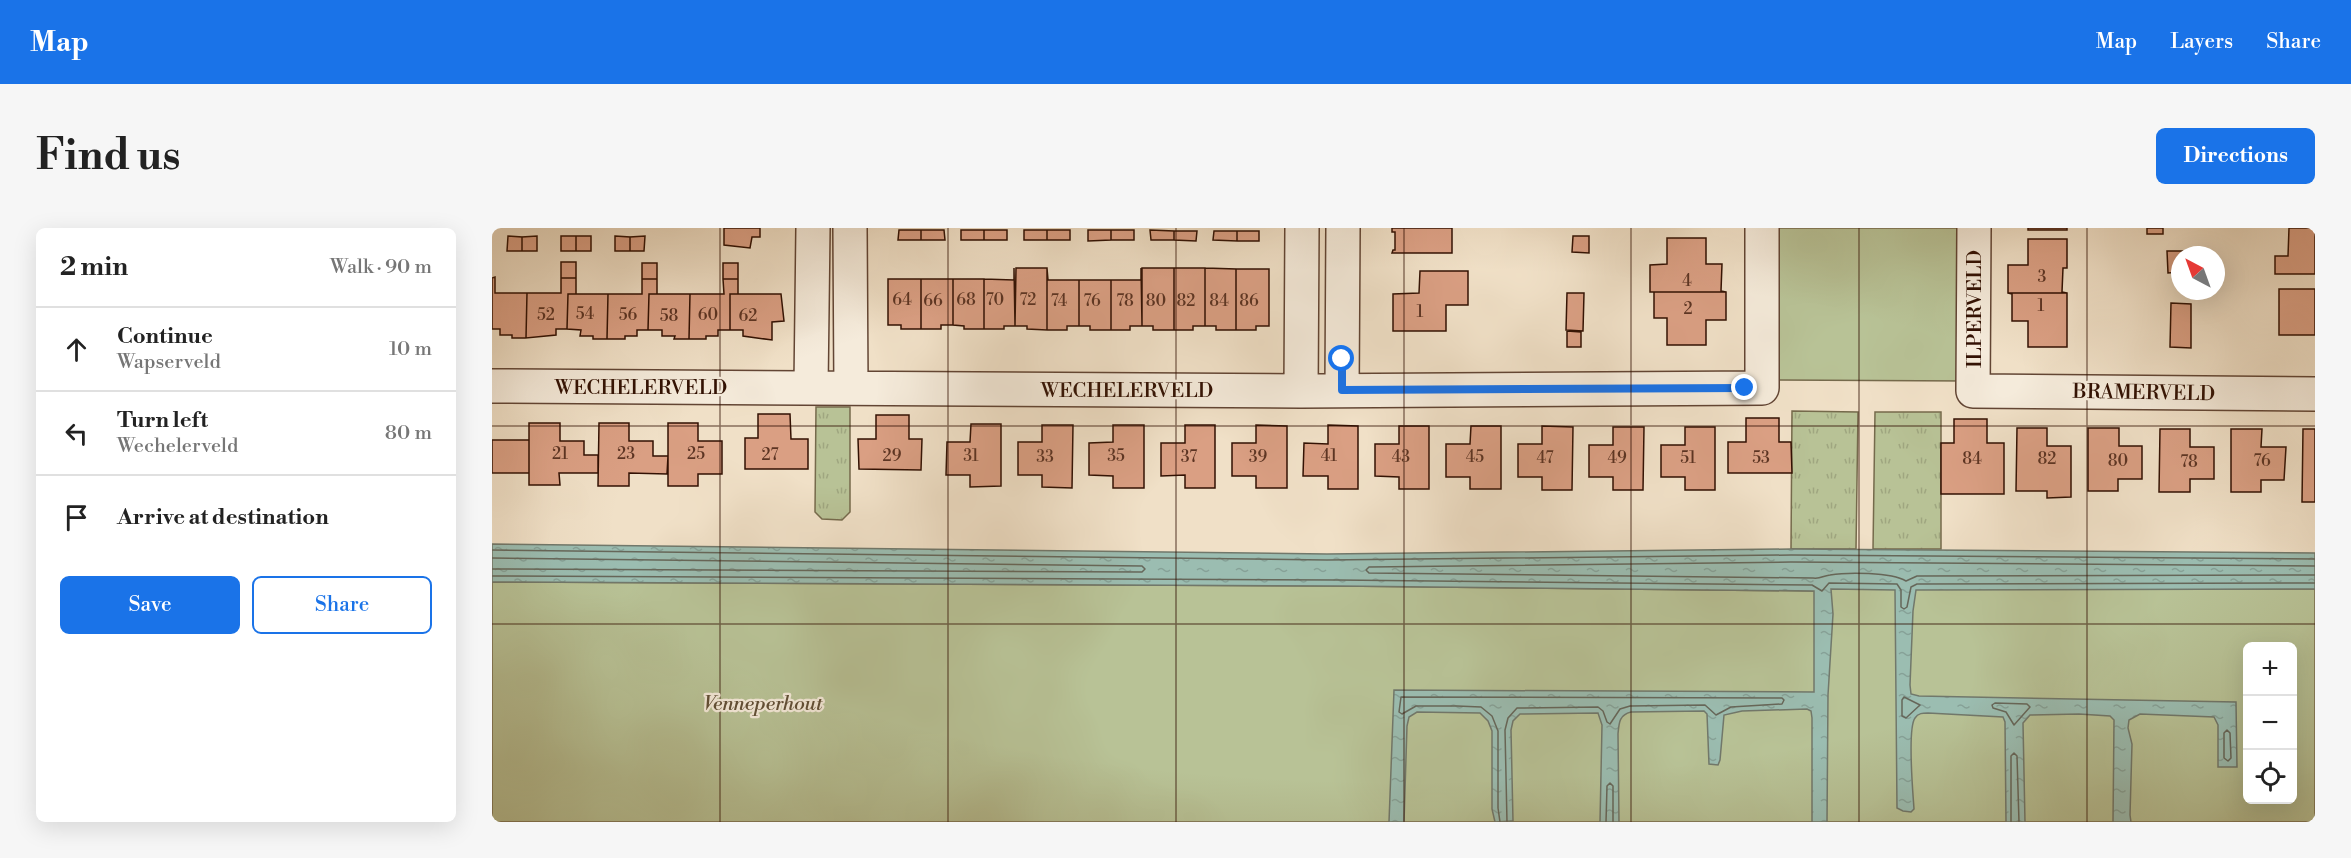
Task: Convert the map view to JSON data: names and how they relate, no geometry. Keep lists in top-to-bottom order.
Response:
{
  "streets": {
    "street": ["ILPERVELD", "WECHELERVELD", "BRAMERVELD"]
  },
  "crossings": [
    ["ILPERVELD", "BRAMERVELD"]
  ],
  "parks": ["Venneperhout"],
  "house_numbers": [
    "3",
    "4",
    "64",
    "68",
    "70",
    "72",
    "66",
    "74",
    "76",
    "78",
    "80",
    "82",
    "84",
    "86",
    "1",
    "2",
    "1",
    "54",
    "52",
    "56",
    "60",
    "58",
    "62",
    "21",
    "23",
    "25",
    "27",
    "29",
    "31",
    "35",
    "41",
    "33",
    "37",
    "39",
    "43",
    "45",
    "47",
    "49",
    "51",
    "53",
    "84",
    "82",
    "80",
    "76",
    "78"
  ],
  "north": "top left",
  "page": {
    "header": "Map",
    "nav": ["Map", "Layers", "Share"],
    "buttons": [
      "Directions",
      ["Save", "Share"]
    ],
    "title": "Find us",
    "heading": ["2 min", "Walk · 90 m"],
    "list": [
      ["Continue", "Wapserveld", "10 m"],
      ["Turn left", "Wechelerveld", "80 m"],
      "Arrive at destination"
    ],
    "map_buttons": ["+", "−"]
  }
}
